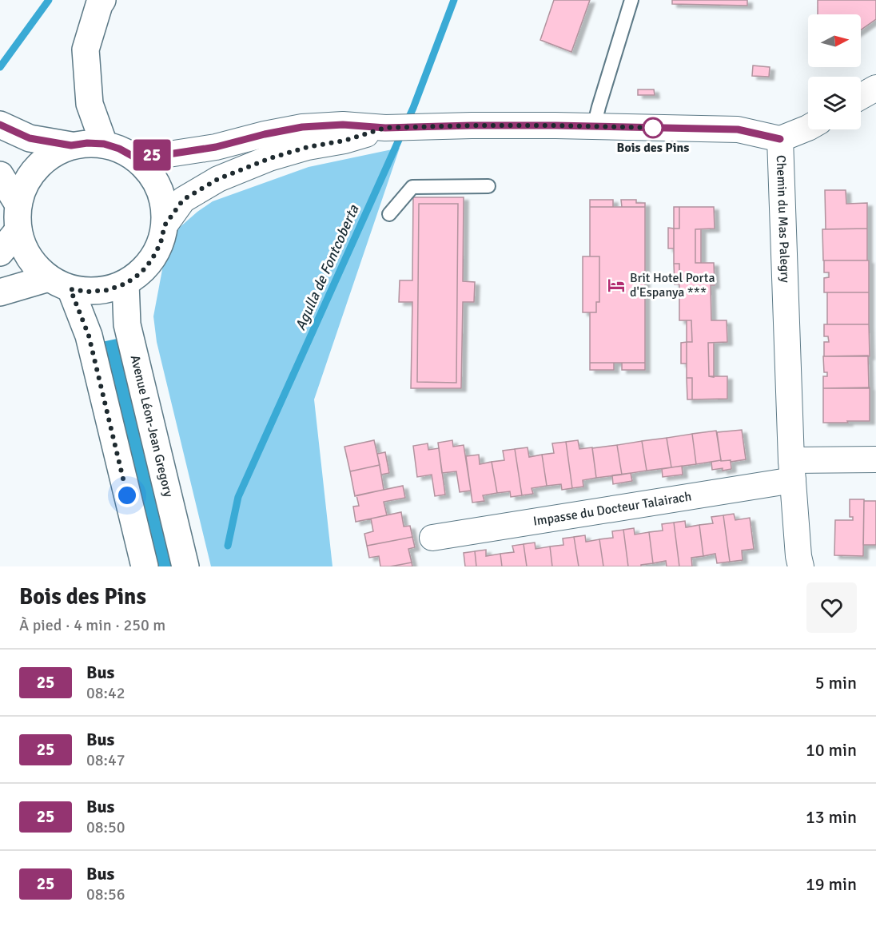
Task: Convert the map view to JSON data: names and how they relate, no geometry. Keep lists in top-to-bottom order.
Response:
{
  "streets": {
    "main road": ["Avenue Léon-Jean Gregory"],
    "street": ["Chemin du Mas Palegry", "Impasse du Docteur Talairach"]
  },
  "crossings": [
    ["Chemin du Mas Palegry", "Impasse du Docteur Talairach"]
  ],
  "water": ["Agulla de Fontcoberta"],
  "places": {
    "other": ["Bois des Pins"],
    "hotel": ["Brit Hotel Porta d'Espanya ***"]
  },
  "lines": ["bus line 25"],
  "north": "right",
  "page": {
    "on_map": "25",
    "heading": ["Bois des Pins", "À pied · 4 min · 250 m"],
    "list": [
      {
        "mark": "25",
        "name": "Bus",
        "note": "08:42",
        "value": "5 min"
      },
      {
        "mark": "25",
        "name": "Bus",
        "note": "08:47",
        "value": "10 min"
      },
      {
        "mark": "25",
        "name": "Bus",
        "note": "08:50",
        "value": "13 min"
      },
      {
        "mark": "25",
        "name": "Bus",
        "note": "08:56",
        "value": "19 min"
      }
    ]
  }
}
